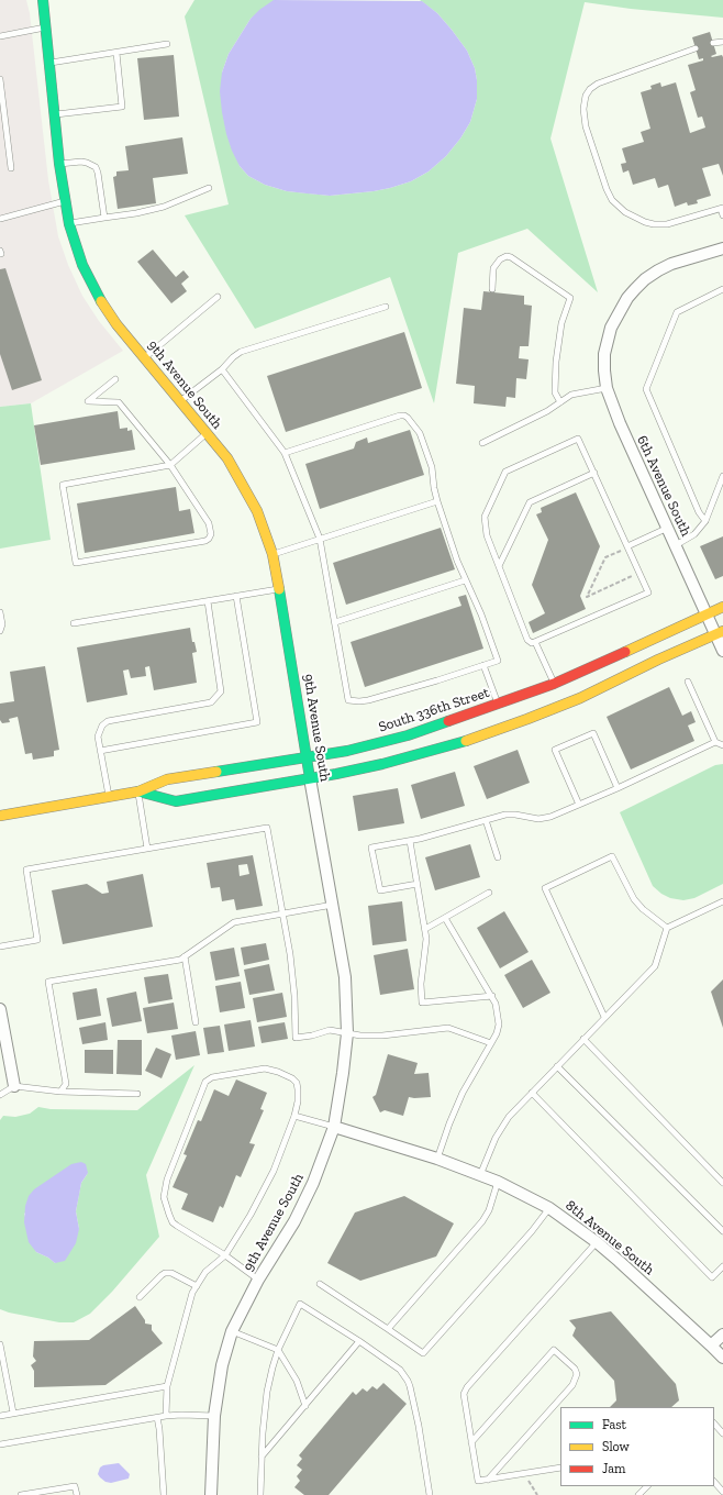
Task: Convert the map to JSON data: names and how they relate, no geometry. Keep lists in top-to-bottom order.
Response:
{
  "streets": {
    "main road": ["9th Avenue South", "South 336th Street"],
    "street": ["6th Avenue South", "8th Avenue South"]
  },
  "crossings": [
    ["9th Avenue South", "South 336th Street"],
    ["9th Avenue South", "8th Avenue South"],
    ["6th Avenue South", "South 336th Street"]
  ],
  "legend": ["Fast", "Slow", "Jam"]
}
